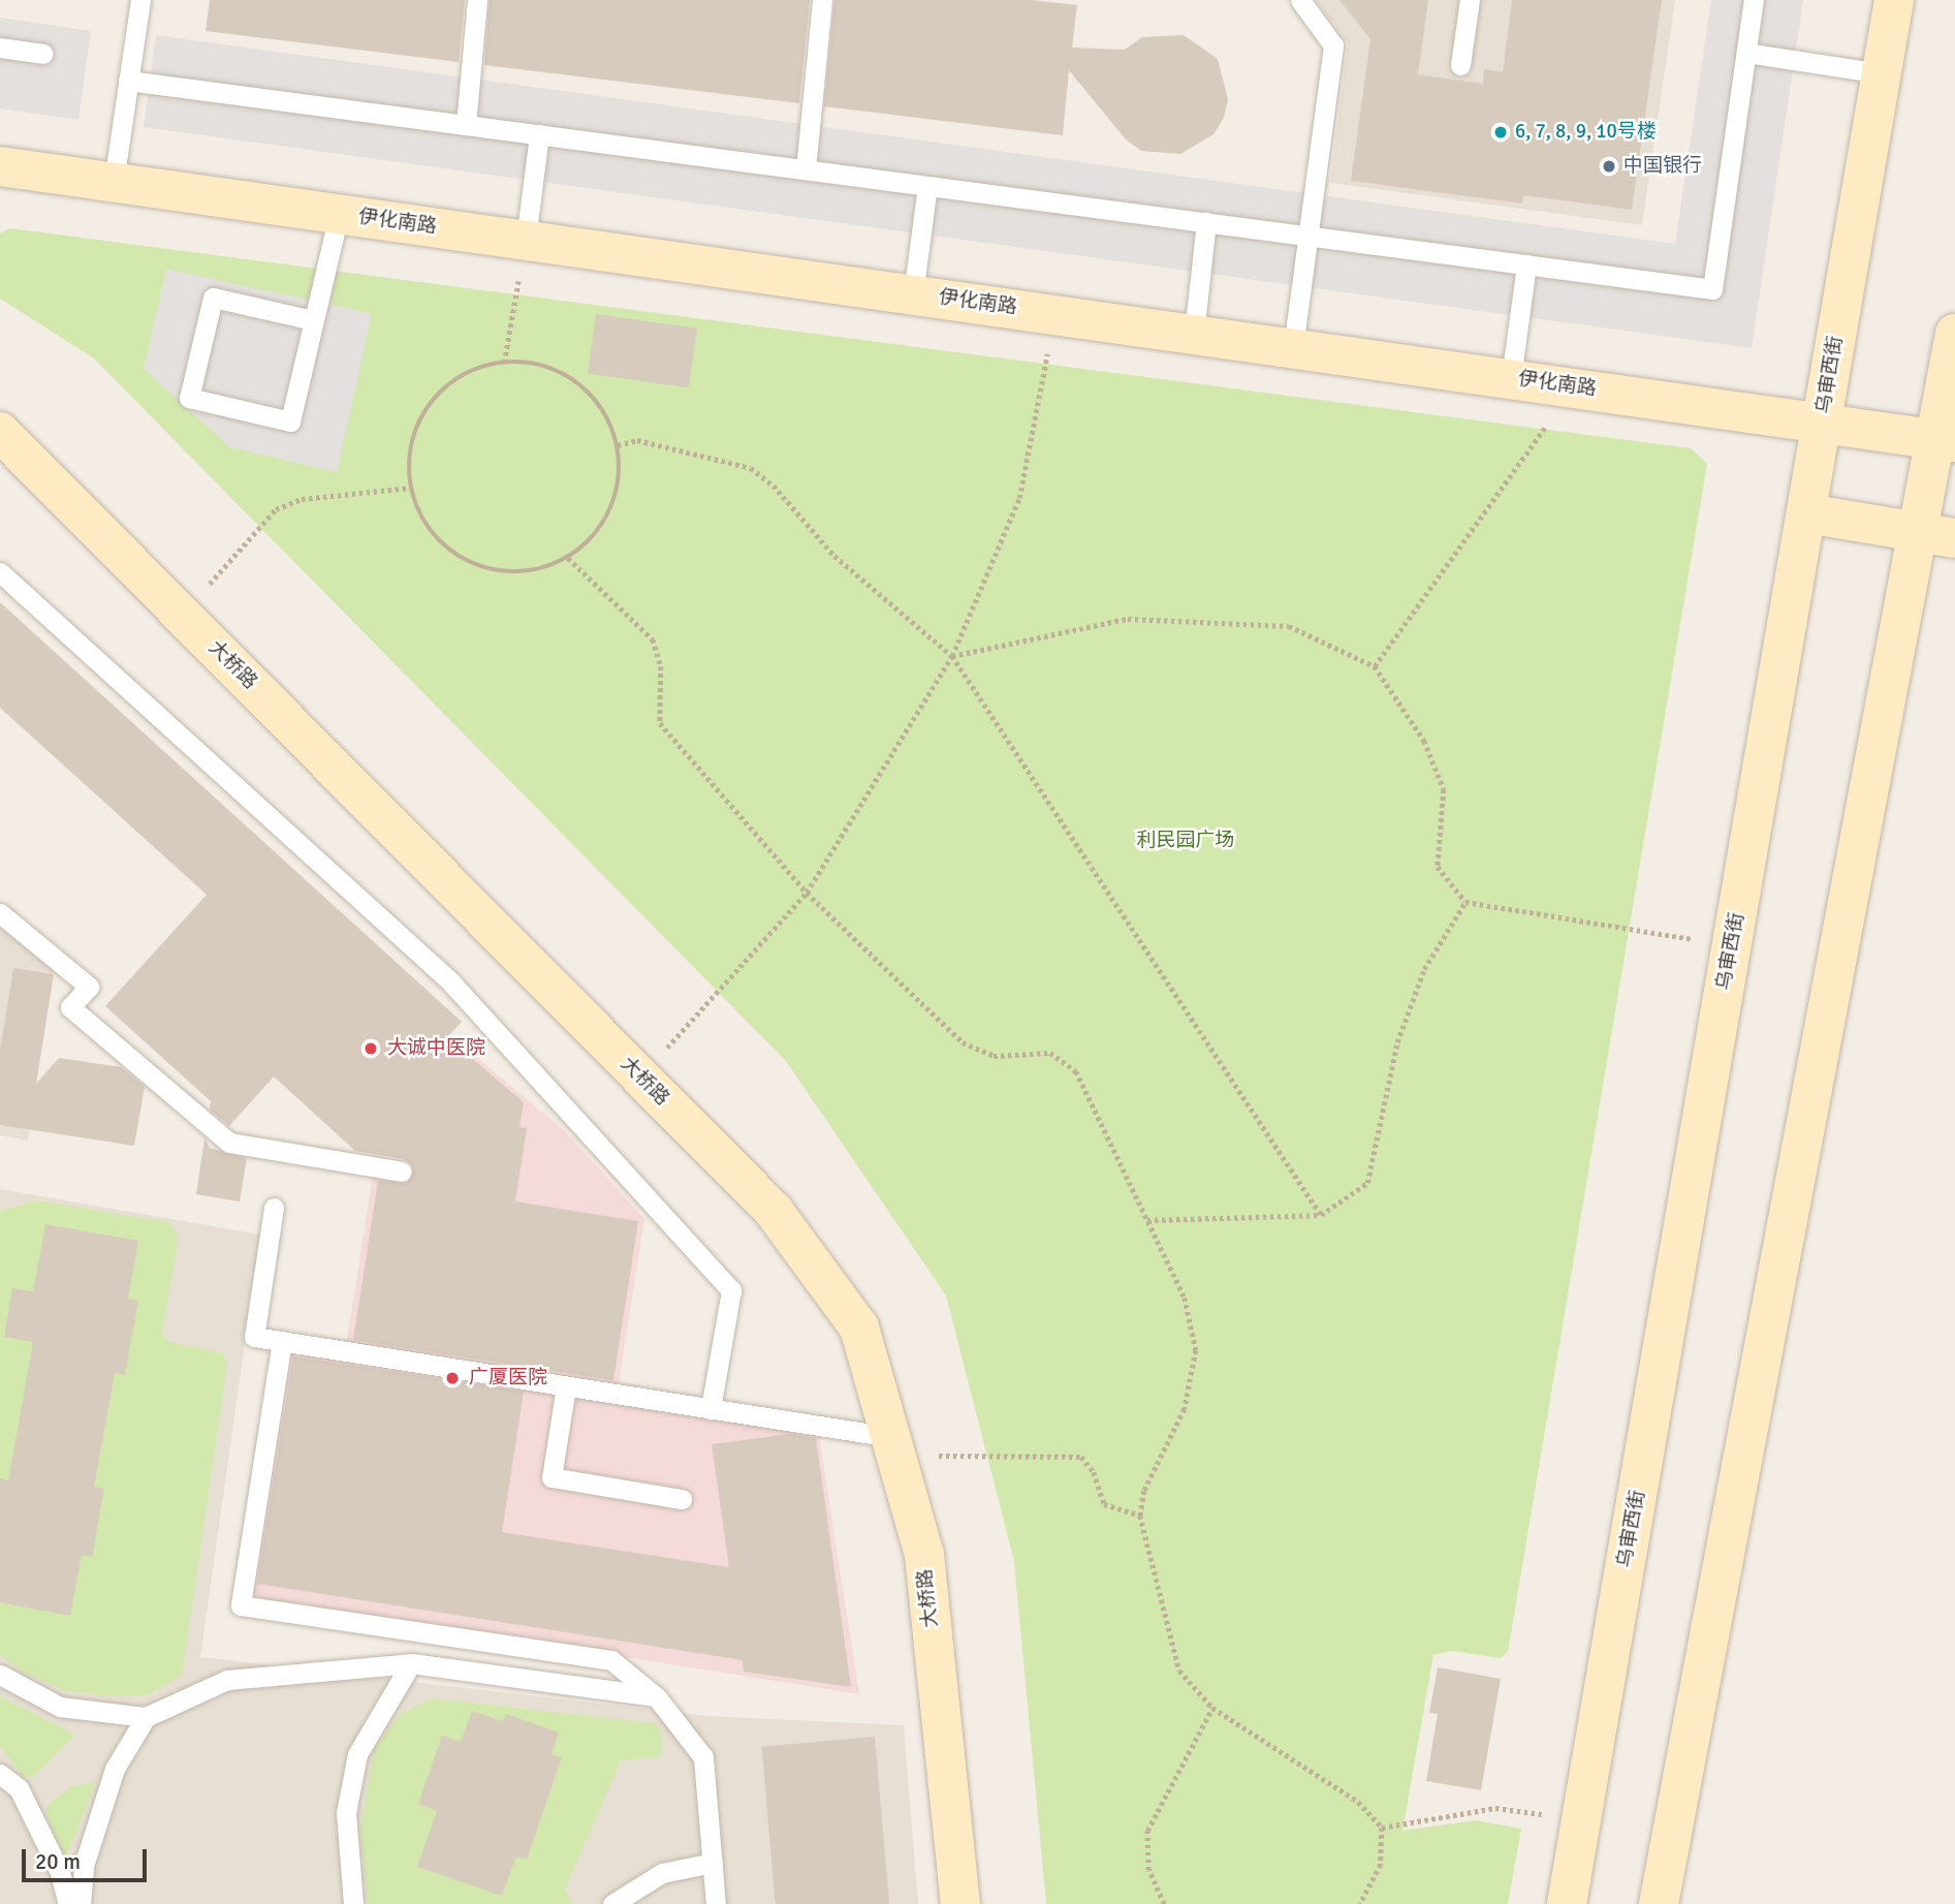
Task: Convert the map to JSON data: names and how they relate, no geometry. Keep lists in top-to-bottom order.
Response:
{
  "streets": {
    "main road": ["伊化南路", "乌审西街", "大桥路"]
  },
  "crossings": [
    ["伊化南路", "乌审西街"]
  ],
  "parks": ["利民园广场"],
  "places": [
    "6, 7, 8, 9, 10号楼",
    "中国银行",
    "大诚中医院",
    "广厦医院"
  ],
  "scale_bar": "20 m"
}
